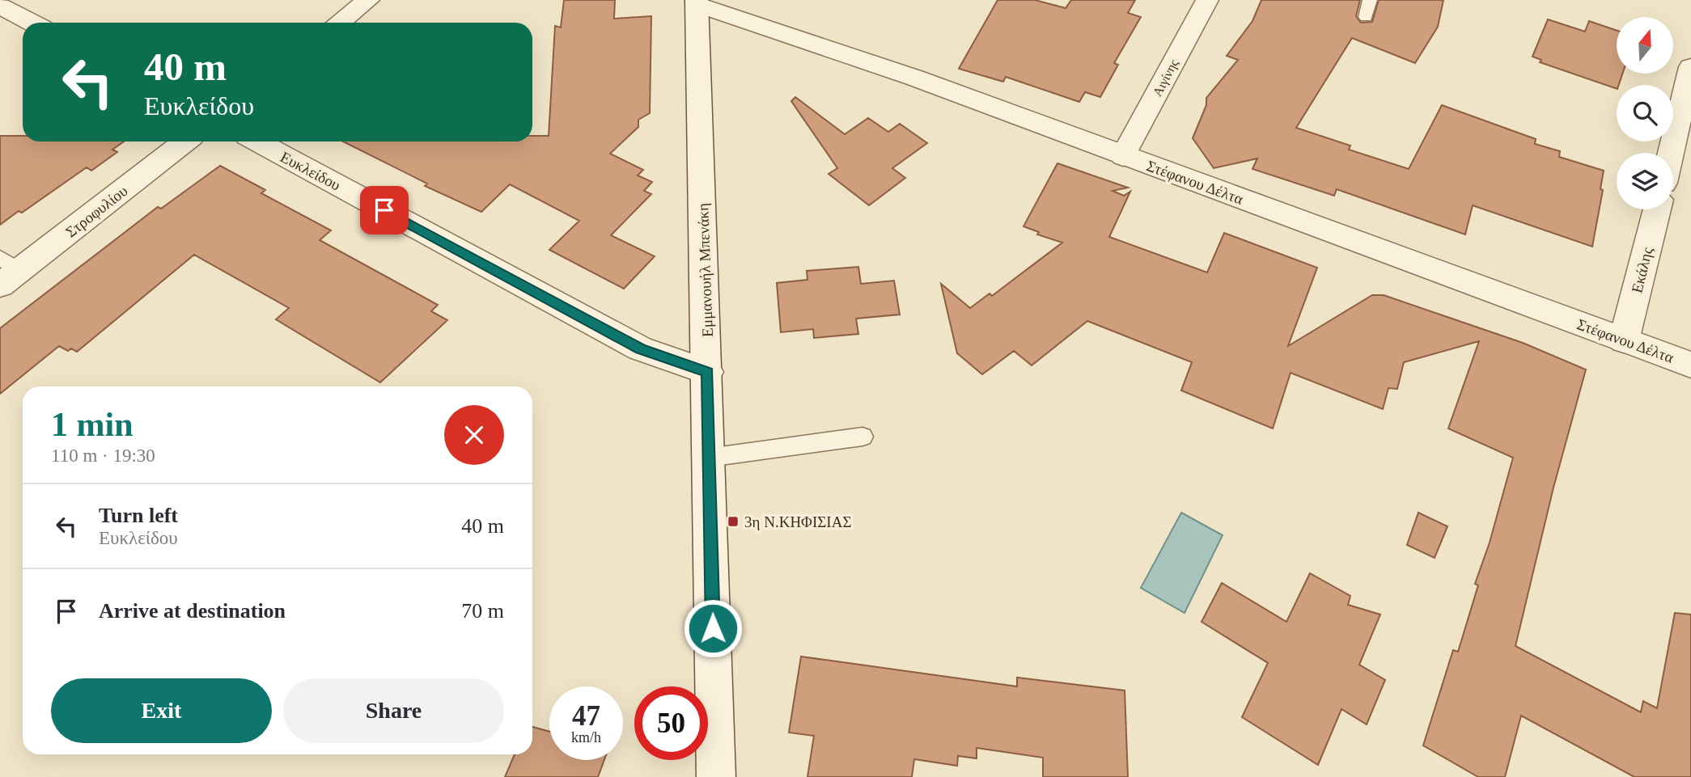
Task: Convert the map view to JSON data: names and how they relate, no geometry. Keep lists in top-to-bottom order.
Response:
{
  "streets": {
    "street": [
      "Αιγίνης",
      "Ευκλείδου",
      "Στέφανου Δέλτα",
      "Στροφυλίου",
      "Εμμανουήλ Μπενάκη",
      "Εκάλης"
    ]
  },
  "crossings": [
    ["Αιγίνης", "Στέφανου Δέλτα"],
    ["Ευκλείδου", "Εμμανουήλ Μπενάκη"],
    ["Στέφανου Δέλτα", "Εμμανουήλ Μπενάκη"],
    ["Στέφανου Δέλτα", "Εκάλης"]
  ],
  "places": {
    "transit": ["3η Ν.ΚΗΦΙΣΙΑΣ"]
  },
  "north": "top",
  "page": {
    "turn": ["40 m", "Ευκλείδου"],
    "heading": ["1 min", "110 m · 19:30"],
    "list": [
      {
        "name": "Turn left",
        "note": "Ευκλείδου",
        "value": "40 m"
      },
      {
        "name": "Arrive at destination",
        "value": "70 m"
      }
    ],
    "buttons": ["Exit", "Share"],
    "speed": "47 km/h",
    "limit": "50"
  }
}
